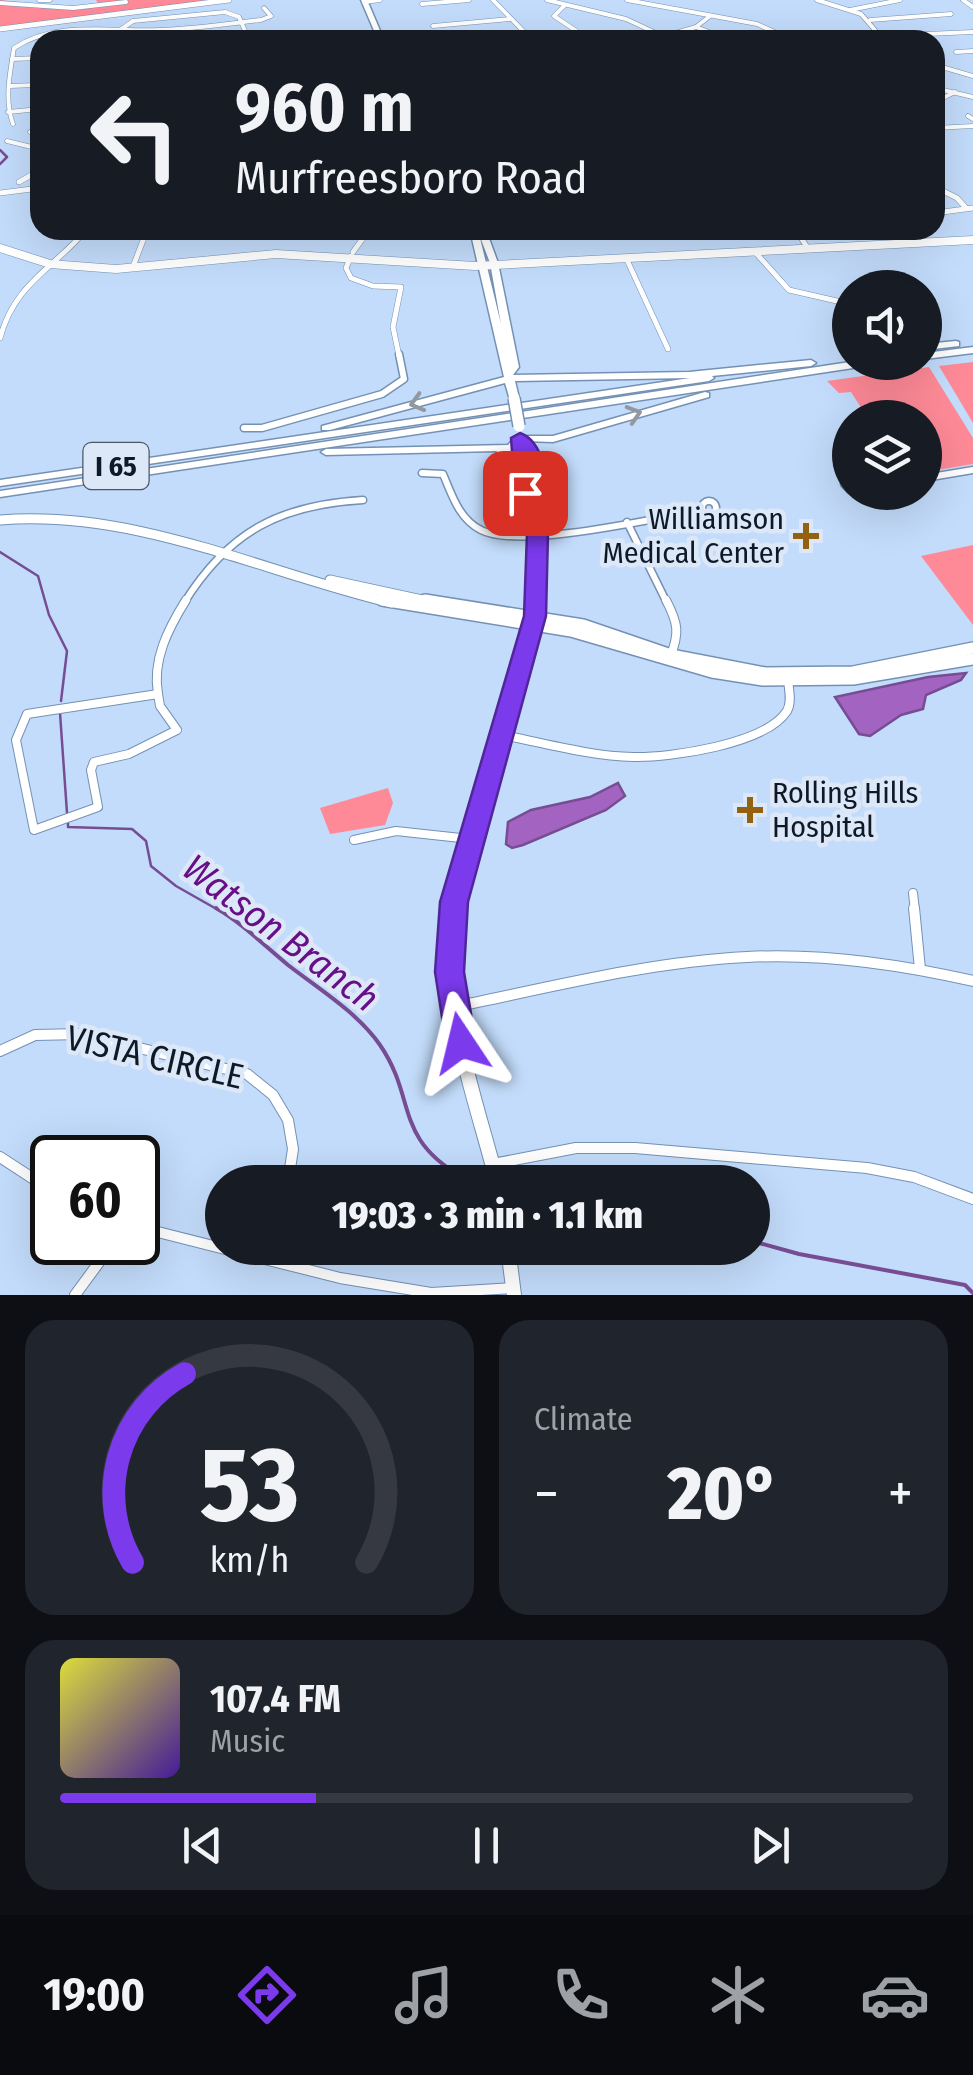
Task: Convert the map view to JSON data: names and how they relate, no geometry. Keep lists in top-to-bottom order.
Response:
{
  "streets": {
    "highway": ["I 65"],
    "street": ["VISTA CIRCLE"]
  },
  "water": ["Watson Branch"],
  "places": {
    "health": ["Williamson Medical Center", "Rolling Hills Hospital"]
  },
  "page": {
    "turn": ["960 m", "Murfreesboro Road"],
    "limit": "60",
    "trip": "19:03 · 3 min · 1.1 km",
    "tile": "Climate",
    "heat": ["−", "20°", "+"],
    "song": ["107.4 FM", "Music"],
    "tabs": "19:00",
    "gauge": ["53", "km/h"]
  }
}
